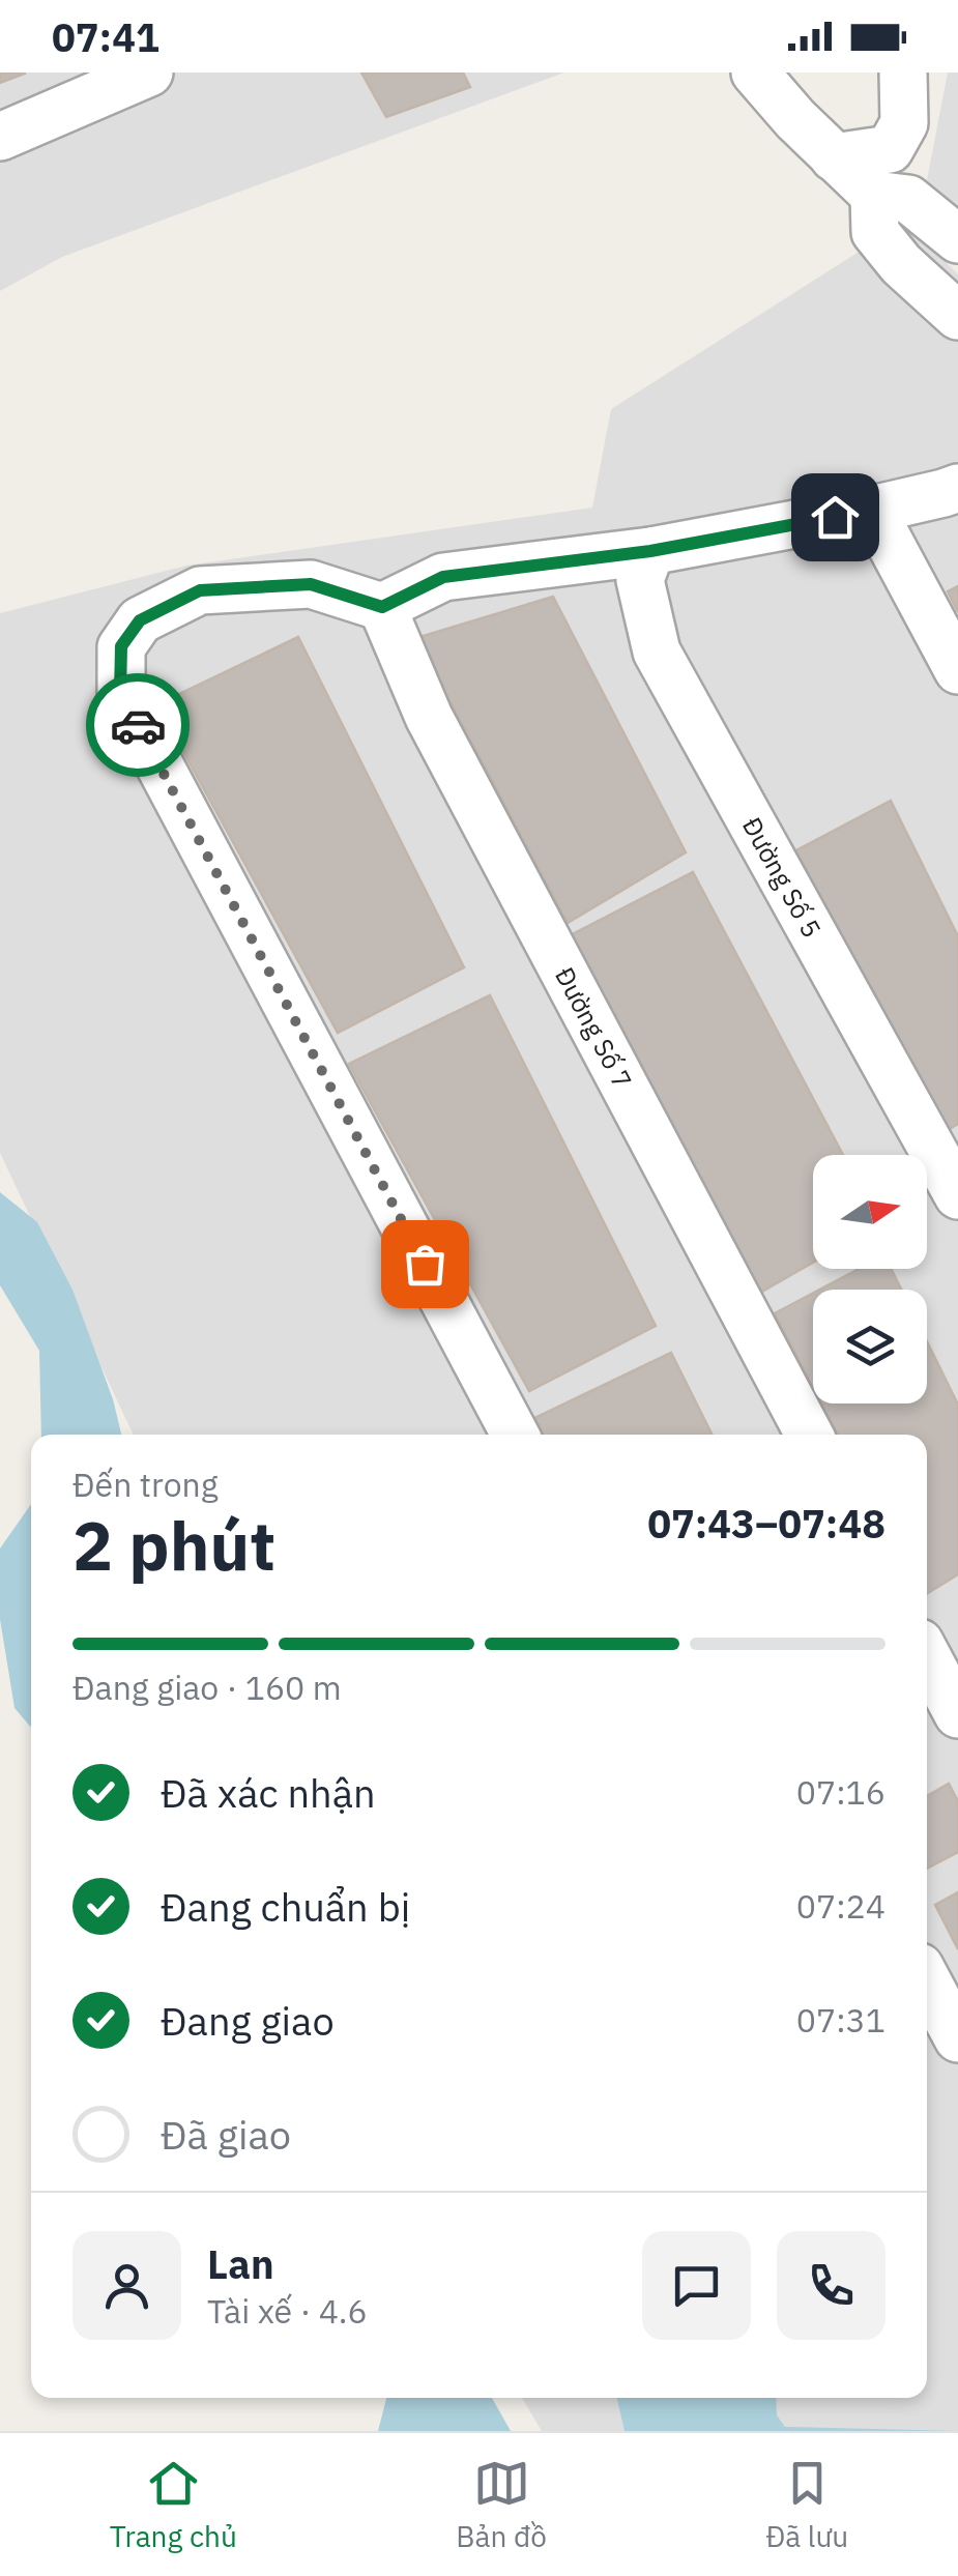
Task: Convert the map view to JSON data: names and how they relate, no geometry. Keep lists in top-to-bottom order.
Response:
{
  "streets": {
    "street": ["Đường Số 5", "Đường Số 7"]
  },
  "north": "right",
  "page": {
    "status": "07:41",
    "heading": ["2 phút", "Đến trong", "07:43–07:48"],
    "panel": ["Lan", "Tài xế · 4.6"],
    "bar": "Đang giao · 160 m",
    "list": [
      ["Đã xác nhận", "07:16"],
      ["Đang chuẩn bị", "07:24"],
      ["Đang giao", "07:31"],
      "Đã giao"
    ],
    "tabs": ["Trang chủ", "Bản đồ", "Đã lưu"]
  }
}
